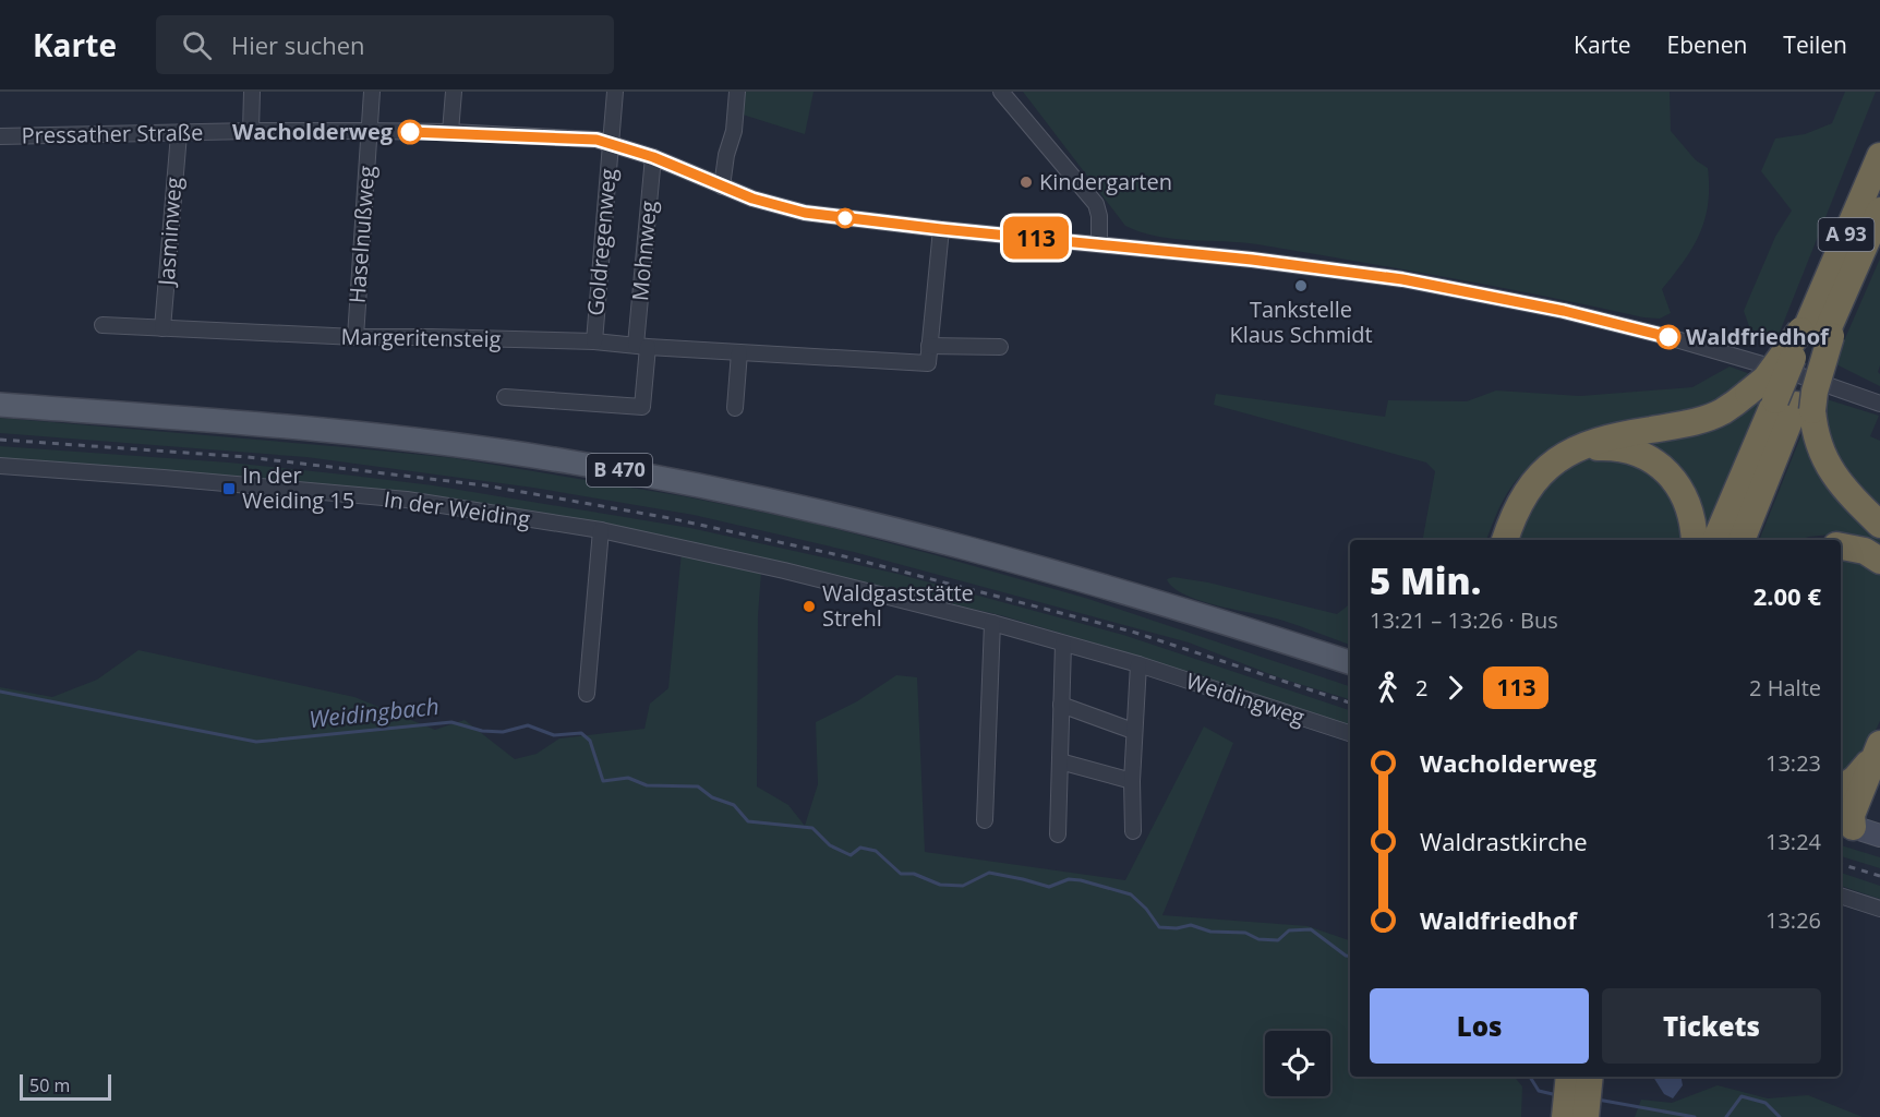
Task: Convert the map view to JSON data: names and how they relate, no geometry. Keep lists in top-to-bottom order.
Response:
{
  "streets": {
    "highway": ["A 93"],
    "main road": ["B 470"],
    "street": [
      "Pressather Straße",
      "Jasminweg",
      "Haselnußweg",
      "Goldregenweg",
      "Mohnweg",
      "Margeritensteig",
      "In der Weiding",
      "Weidingweg"
    ]
  },
  "crossings": [
    ["Pressather Straße", "Jasminweg"],
    ["Pressather Straße", "Haselnußweg"],
    ["Pressather Straße", "Goldregenweg"],
    ["Pressather Straße", "Mohnweg"],
    ["Jasminweg", "Margeritensteig"],
    ["Haselnußweg", "Margeritensteig"],
    ["Goldregenweg", "Margeritensteig"],
    ["Mohnweg", "Margeritensteig"],
    ["In der Weiding", "Weidingweg"]
  ],
  "water": ["Weidingbach"],
  "places": {
    "other": [
      "Wacholderweg",
      "Kindergarten",
      "Tankstelle Klaus Schmidt",
      "Waldfriedhof",
      "Waldgaststätte Strehl"
    ],
    "transit": ["In der Weiding 15"]
  },
  "lines": ["bus line 113"],
  "scale_bar": "50 m",
  "page": {
    "header": "Karte",
    "search": "Hier suchen",
    "nav": ["Karte", "Ebenen", "Teilen"],
    "on_map": "113",
    "heading": ["5 Min.", "13:21 – 13:26 · Bus", "2.00 €"],
    "legs": ["2", "113", "2 Halte"],
    "list": [
      {
        "name": "Wacholderweg",
        "value": "13:23"
      },
      {
        "name": "Waldrastkirche",
        "value": "13:24"
      },
      {
        "name": "Waldfriedhof",
        "value": "13:26"
      }
    ],
    "buttons": ["Los", "Tickets"],
    "scale": "50 m"
  }
}
